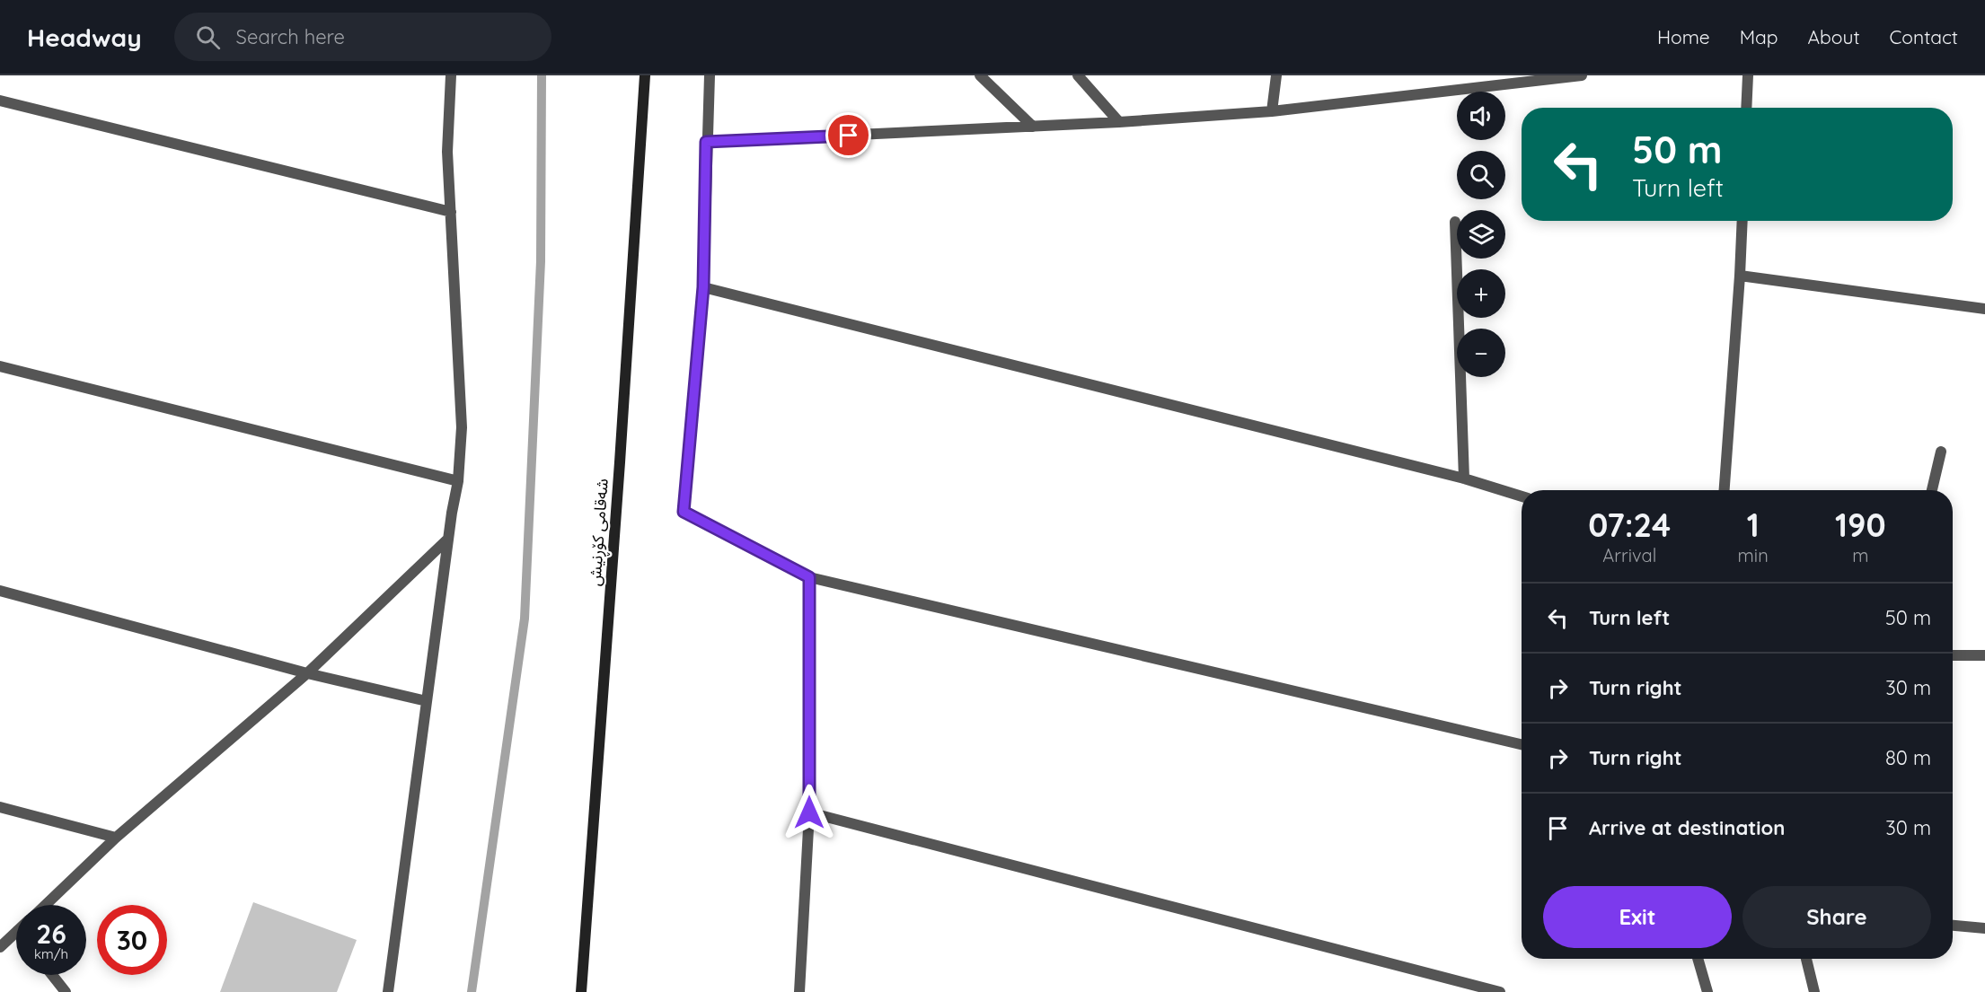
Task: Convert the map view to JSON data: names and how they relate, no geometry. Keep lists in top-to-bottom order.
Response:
{
  "streets": {
    "main road": ["شەقامی کۆڕنیش"]
  },
  "page": {
    "header": "Headway",
    "search": "Search here",
    "nav": [
      "Home",
      "Map",
      "About",
      "Contact"
    ],
    "map_buttons": ["+", "−"],
    "turn": ["50 m", "Turn left"],
    "eta": [
      "07:24",
      "Arrival",
      "1",
      "min",
      "190",
      "m"
    ],
    "list": [
      {
        "name": "Turn left",
        "value": "50 m"
      },
      {
        "name": "Turn right",
        "value": "30 m"
      },
      {
        "name": "Turn right",
        "value": "80 m"
      },
      {
        "name": "Arrive at destination",
        "value": "30 m"
      }
    ],
    "buttons": ["Exit", "Share"],
    "speed": "26 km/h",
    "limit": "30"
  }
}
